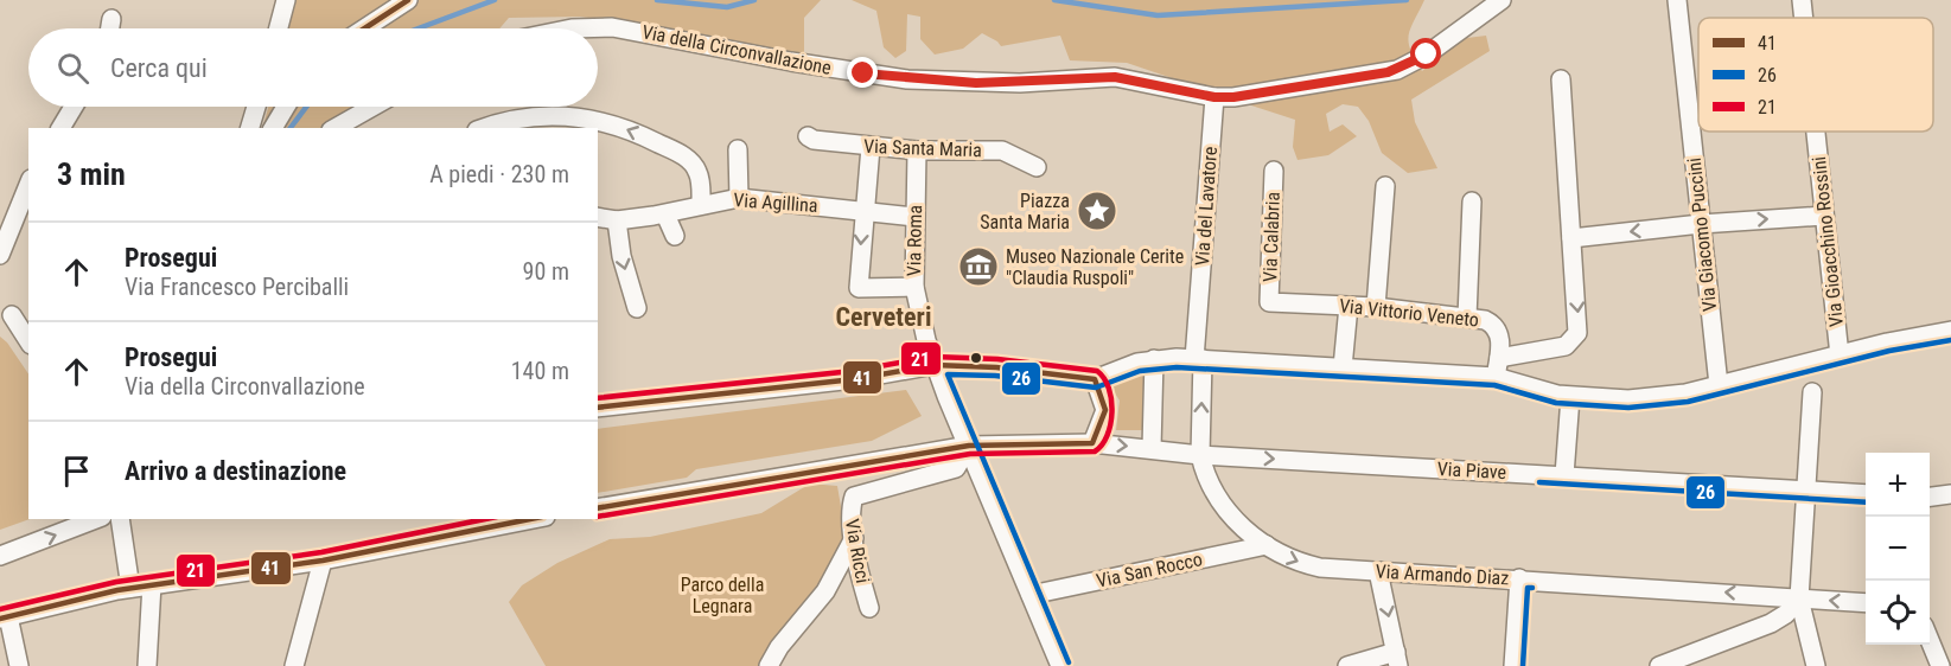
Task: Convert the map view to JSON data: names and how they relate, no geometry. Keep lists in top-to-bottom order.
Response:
{
  "streets": {
    "street": [
      "Via della Circonvallazione",
      "Via Santa Maria",
      "Via Agillina",
      "Via del Lavatore",
      "Via Giacomo Puccini",
      "Via Calabria",
      "Via Roma",
      "Via Gioacchino Rossini",
      "Via Vittorio Veneto",
      "Via Piave",
      "Via Ricci",
      "Via San Rocco",
      "Via Armando Diaz"
    ]
  },
  "crossings": [
    ["Via della Circonvallazione", "Via del Lavatore"],
    ["Via Santa Maria", "Via Roma"],
    ["Via Agillina", "Via Roma"],
    ["Via del Lavatore", "Via Piave"],
    ["Via del Lavatore", "Via Armando Diaz"],
    ["Via Calabria", "Via Vittorio Veneto"],
    ["Via Roma", "Via Ricci"],
    ["Via Roma", "Via San Rocco"],
    ["Via Piave", "Via Armando Diaz"],
    ["Via San Rocco", "Via Armando Diaz"]
  ],
  "districts": ["Cerveteri"],
  "parks": ["Parco della Legnara"],
  "places": {
    "place": ["Piazza Santa Maria"],
    "museum": ["Museo Nazionale Cerite \"Claudia Ruspoli\""]
  },
  "lines": ["transit line 41", "transit line 26", "transit line 21"],
  "legend": ["41", "26", "21"],
  "page": {
    "search": "Cerca qui",
    "heading": ["3 min", "A piedi · 230 m"],
    "list": [
      ["Prosegui", "Via Francesco Perciballi", "90 m"],
      ["Prosegui", "Via della Circonvallazione", "140 m"],
      "Arrivo a destinazione"
    ],
    "map_buttons": ["+", "−"]
  }
}
